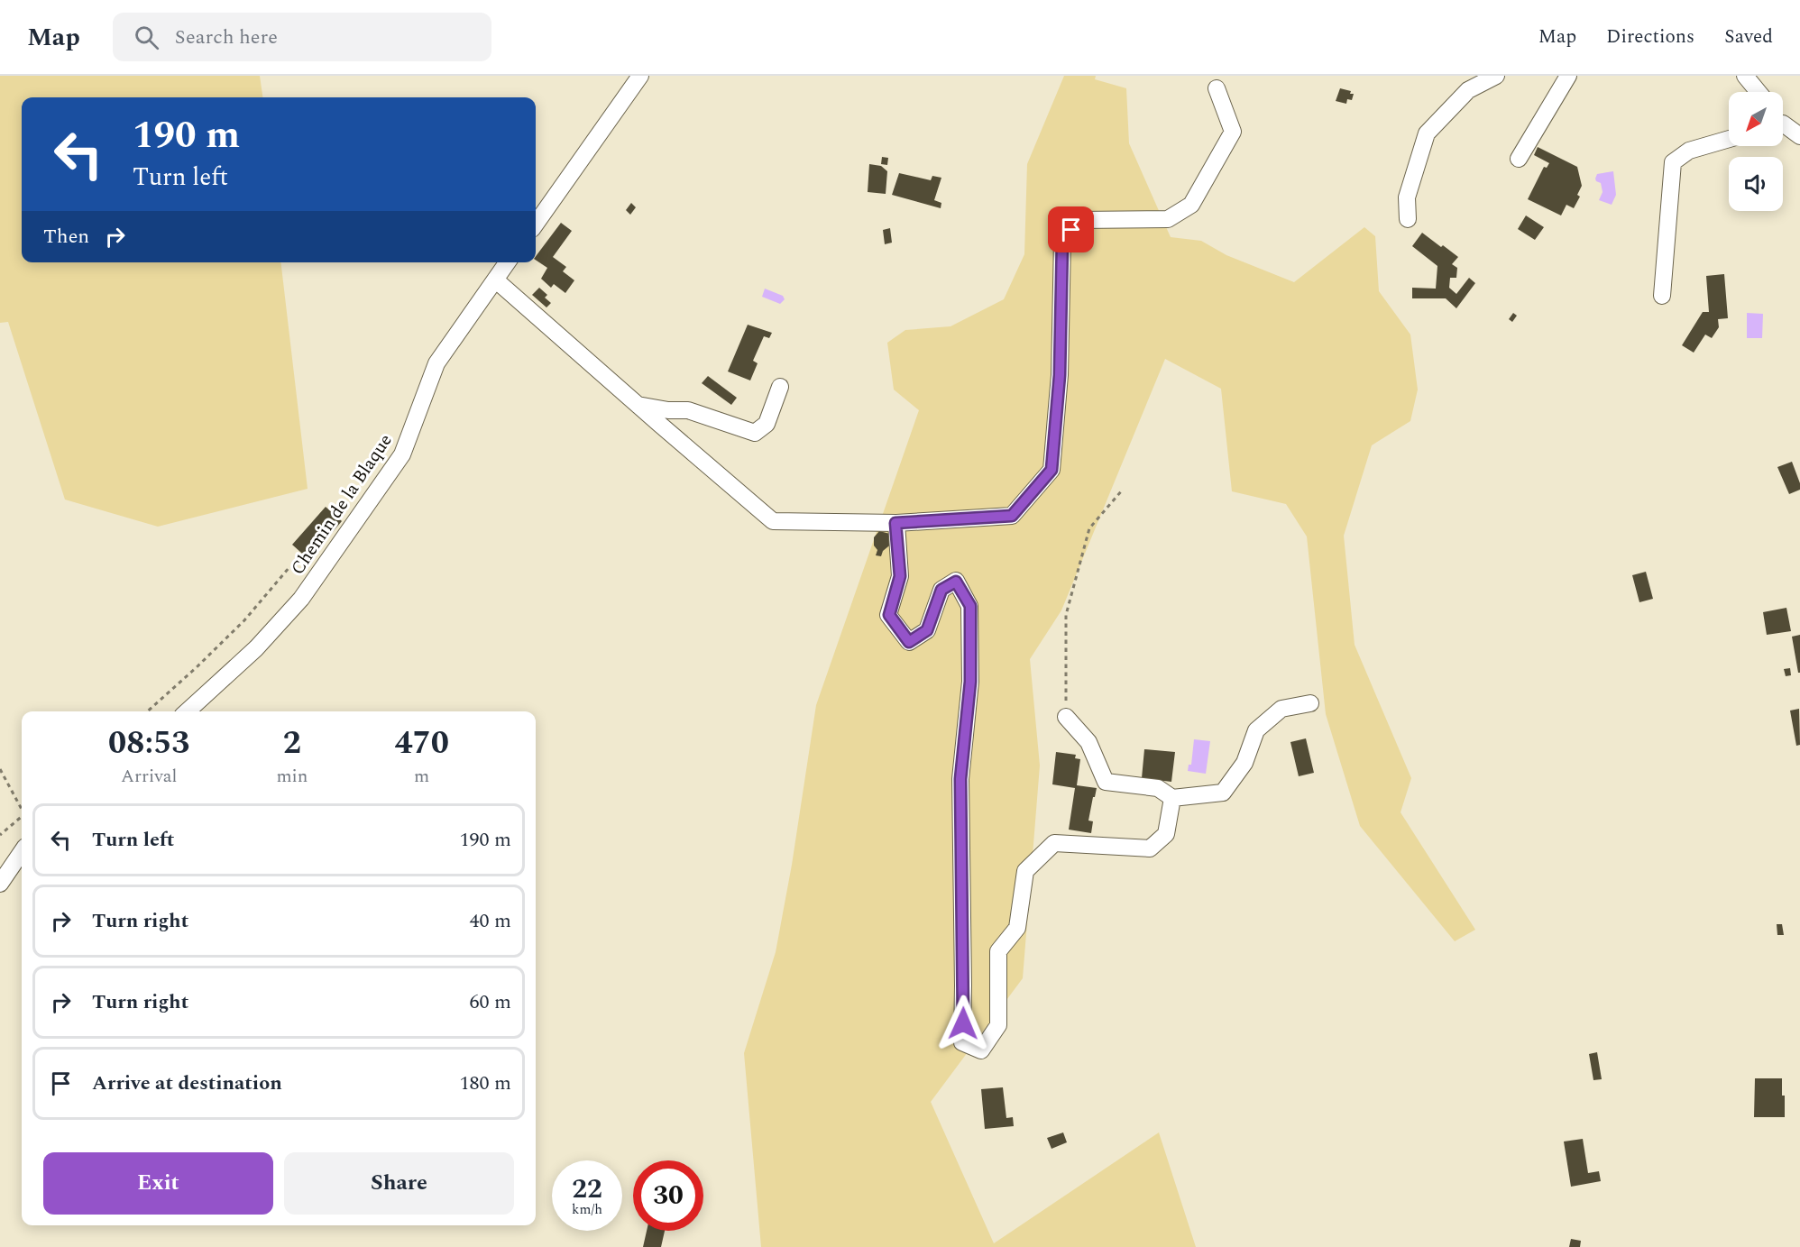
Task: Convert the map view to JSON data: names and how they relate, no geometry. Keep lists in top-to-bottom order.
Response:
{
  "streets": {
    "street": ["Chemin de la Blaque"]
  },
  "north": "bottom left",
  "page": {
    "header": "Map",
    "search": "Search here",
    "nav": ["Map", "Directions", "Saved"],
    "turn": ["190 m", "Turn left"],
    "then": "Then",
    "eta": [
      "08:53",
      "Arrival",
      "2",
      "min",
      "470",
      "m"
    ],
    "list": [
      {
        "name": "Turn left",
        "value": "190 m"
      },
      {
        "name": "Turn right",
        "value": "40 m"
      },
      {
        "name": "Turn right",
        "value": "60 m"
      },
      {
        "name": "Arrive at destination",
        "value": "180 m"
      }
    ],
    "buttons": ["Exit", "Share"],
    "speed": "22 km/h",
    "limit": "30"
  }
}
